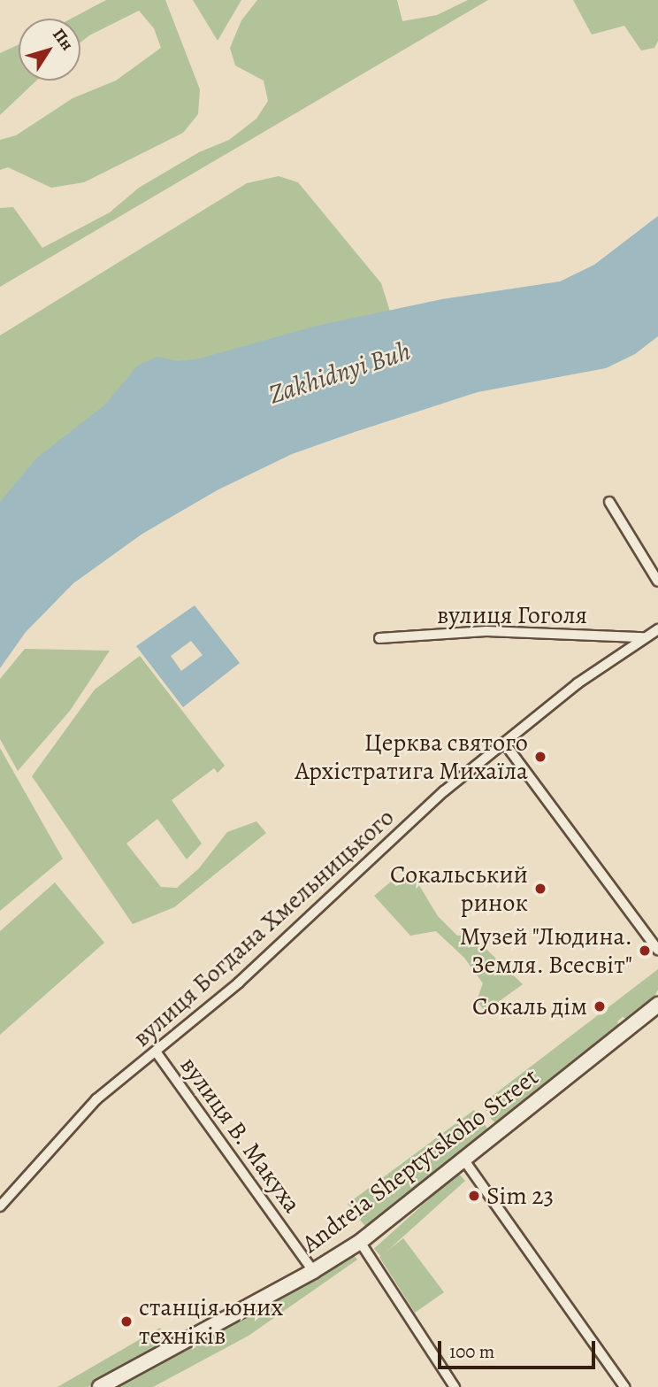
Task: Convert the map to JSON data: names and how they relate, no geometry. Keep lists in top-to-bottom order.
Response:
{
  "streets": {
    "street": [
      "вулиця Гоголя",
      "вулиця Богдана Хмельницького",
      "вулиця В. Макуха",
      "Andreia Sheptytskoho Street"
    ]
  },
  "crossings": [
    ["вулиця Гоголя", "вулиця Богдана Хмельницького"],
    ["вулиця Богдана Хмельницького", "вулиця В. Макуха"],
    ["вулиця В. Макуха", "Andreia Sheptytskoho Street"]
  ],
  "water": ["Zakhidnyi Buh"],
  "places": [
    "Церква святого Архістратига Михаїла",
    "Сокальський ринок",
    "Музей \"Людина. Земля. Всесвіт\"",
    "Сокаль дім",
    "Sim 23",
    "станція юних техніків"
  ],
  "scale_bar": "100 m",
  "north": "top right"
}
